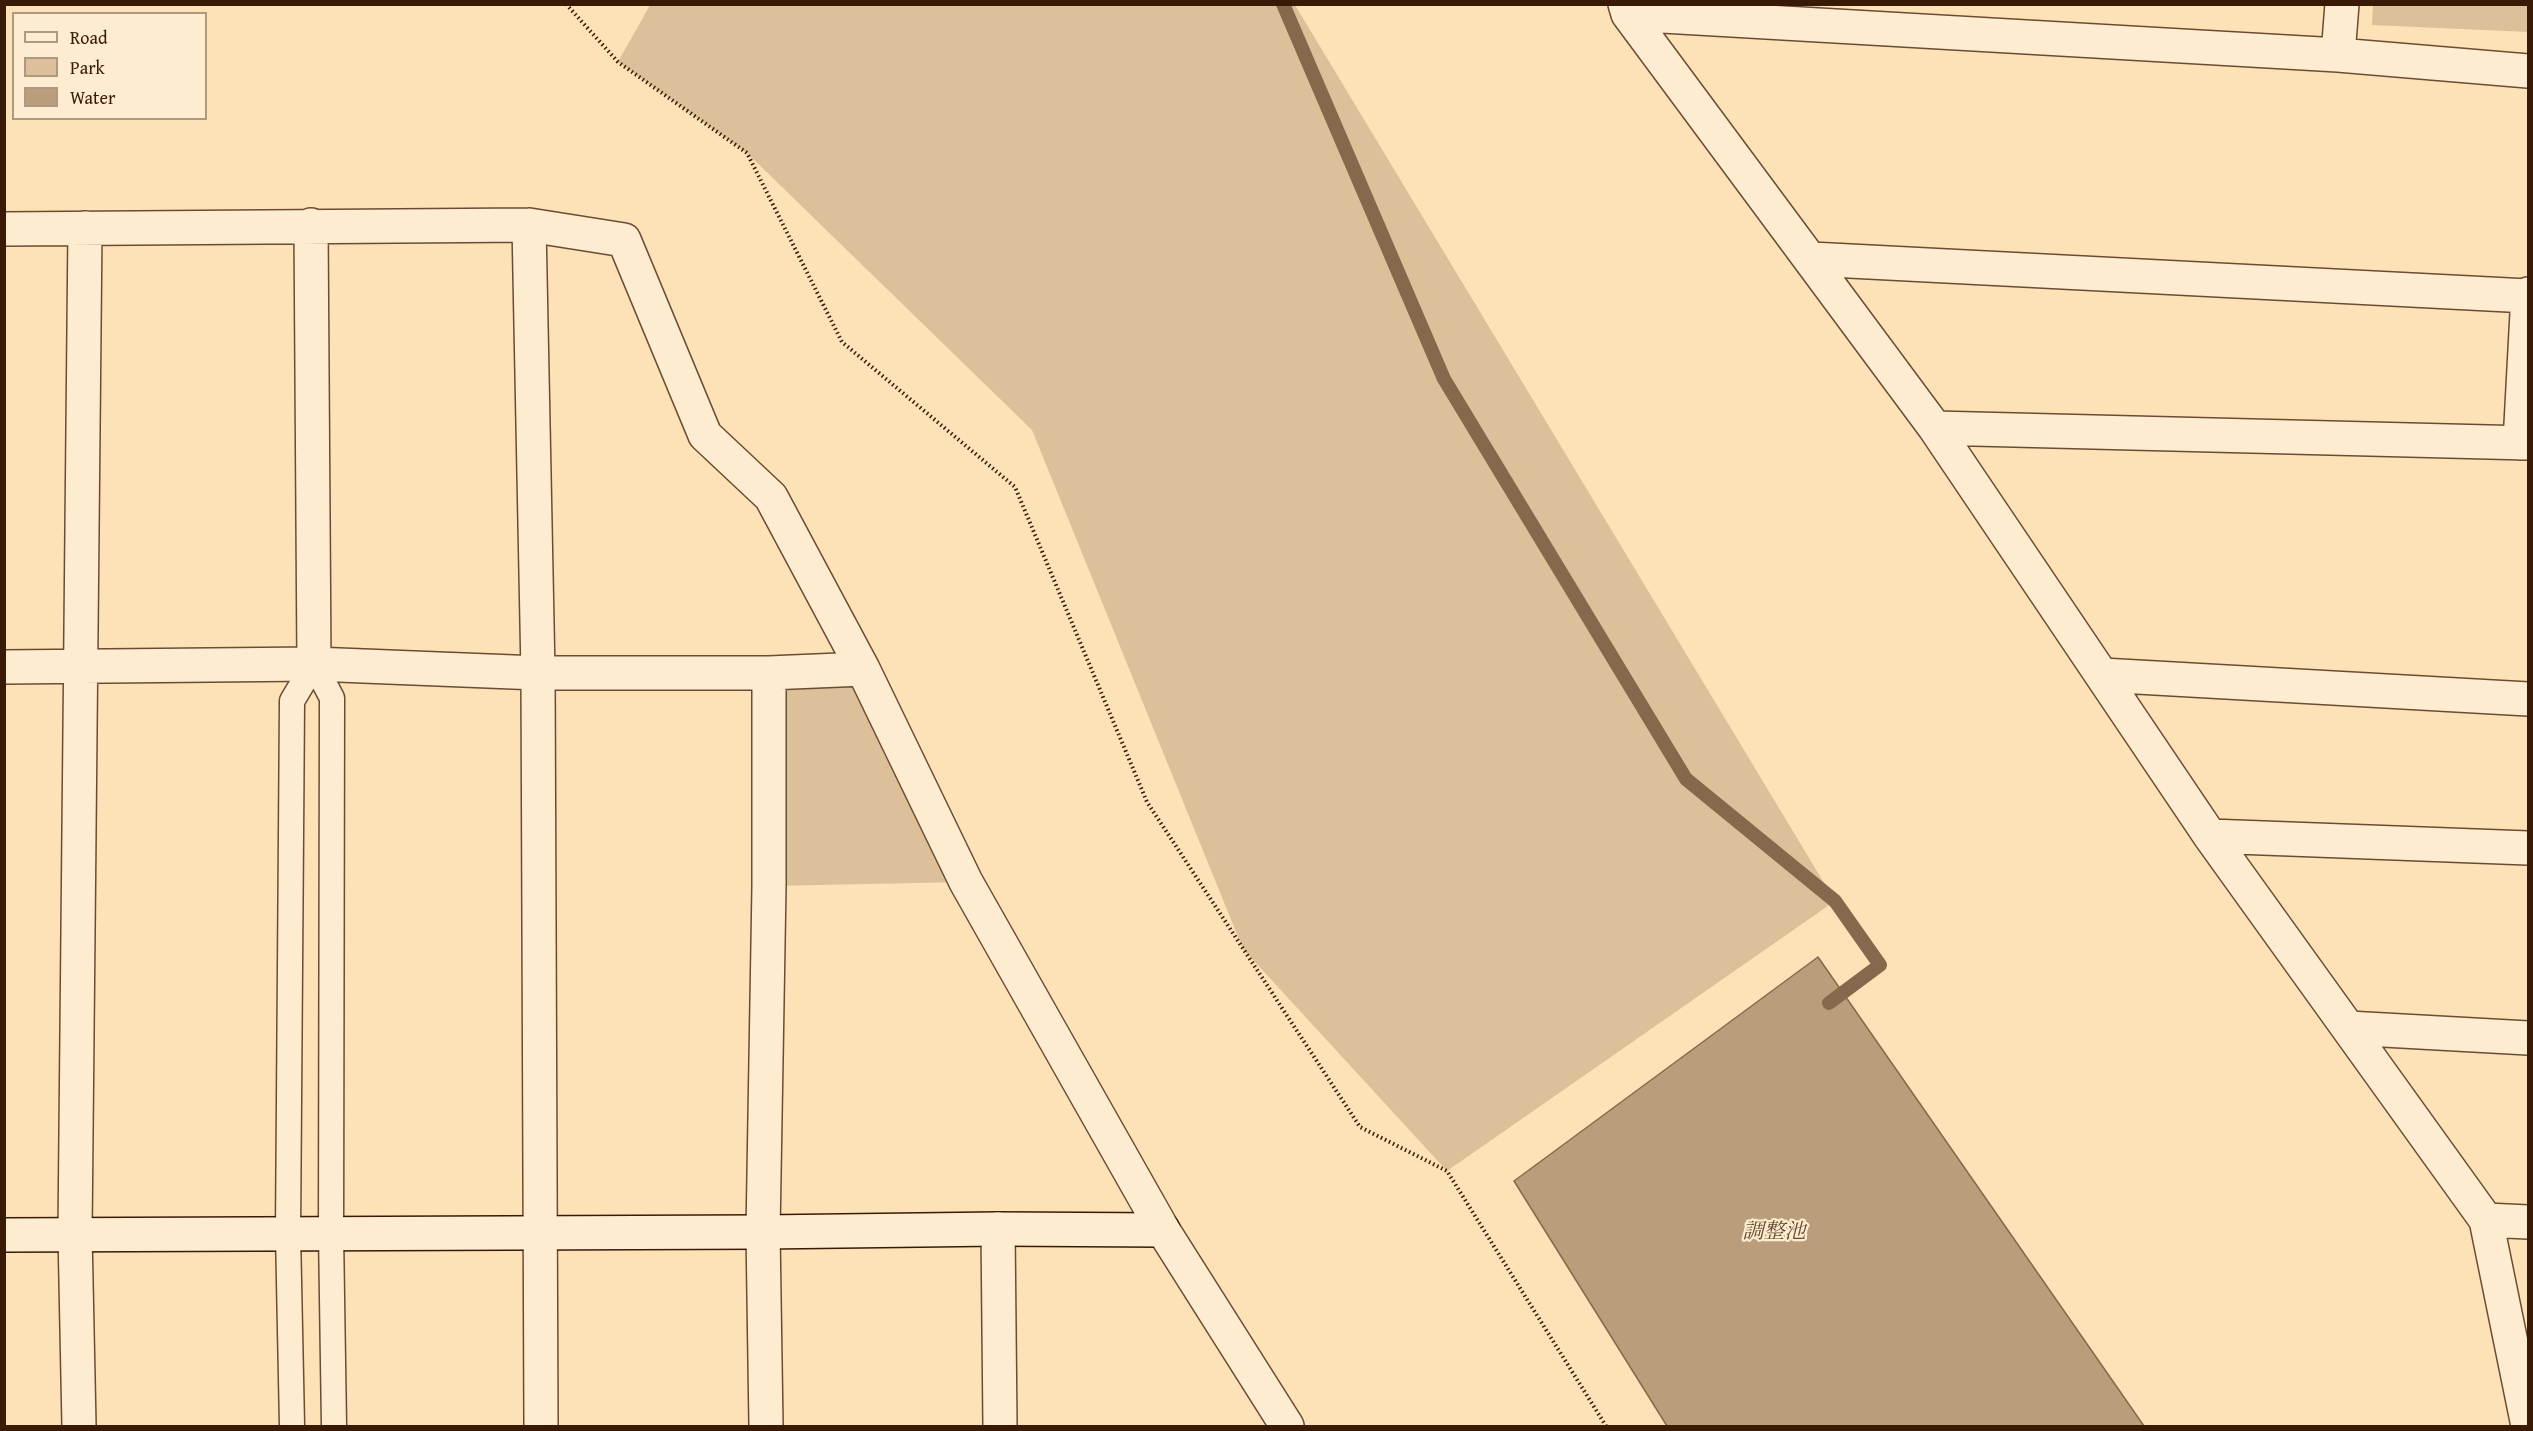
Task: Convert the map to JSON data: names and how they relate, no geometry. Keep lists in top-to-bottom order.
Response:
{
  "water": ["調整池"],
  "legend": ["Road", "Park", "Water"]
}
